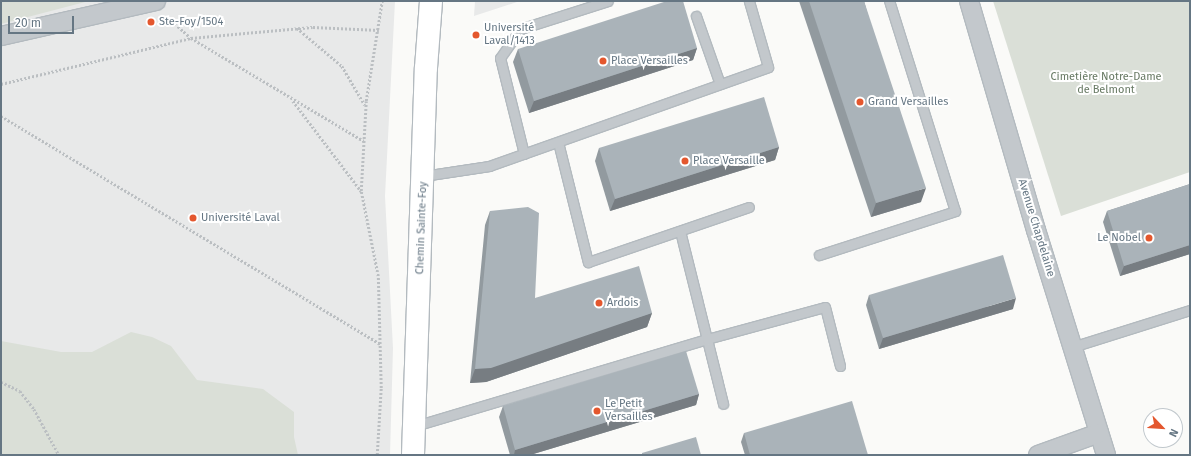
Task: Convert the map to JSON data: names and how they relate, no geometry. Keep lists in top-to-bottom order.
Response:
{
  "streets": {
    "main road": ["Chemin Sainte-Foy"],
    "street": ["Avenue Chapdelaine"]
  },
  "parks": ["Cimetière Notre-Dame de Belmont"],
  "places": [
    "Ste-Foy/1504",
    "Université Laval/1413",
    "Place Versailles",
    "Grand Versailles",
    "Place Versaille",
    "Université Laval",
    "Le Nobel",
    "Ardois",
    "Le Petit Versailles"
  ],
  "scale_bar": "20 m",
  "north": "bottom right"
}
